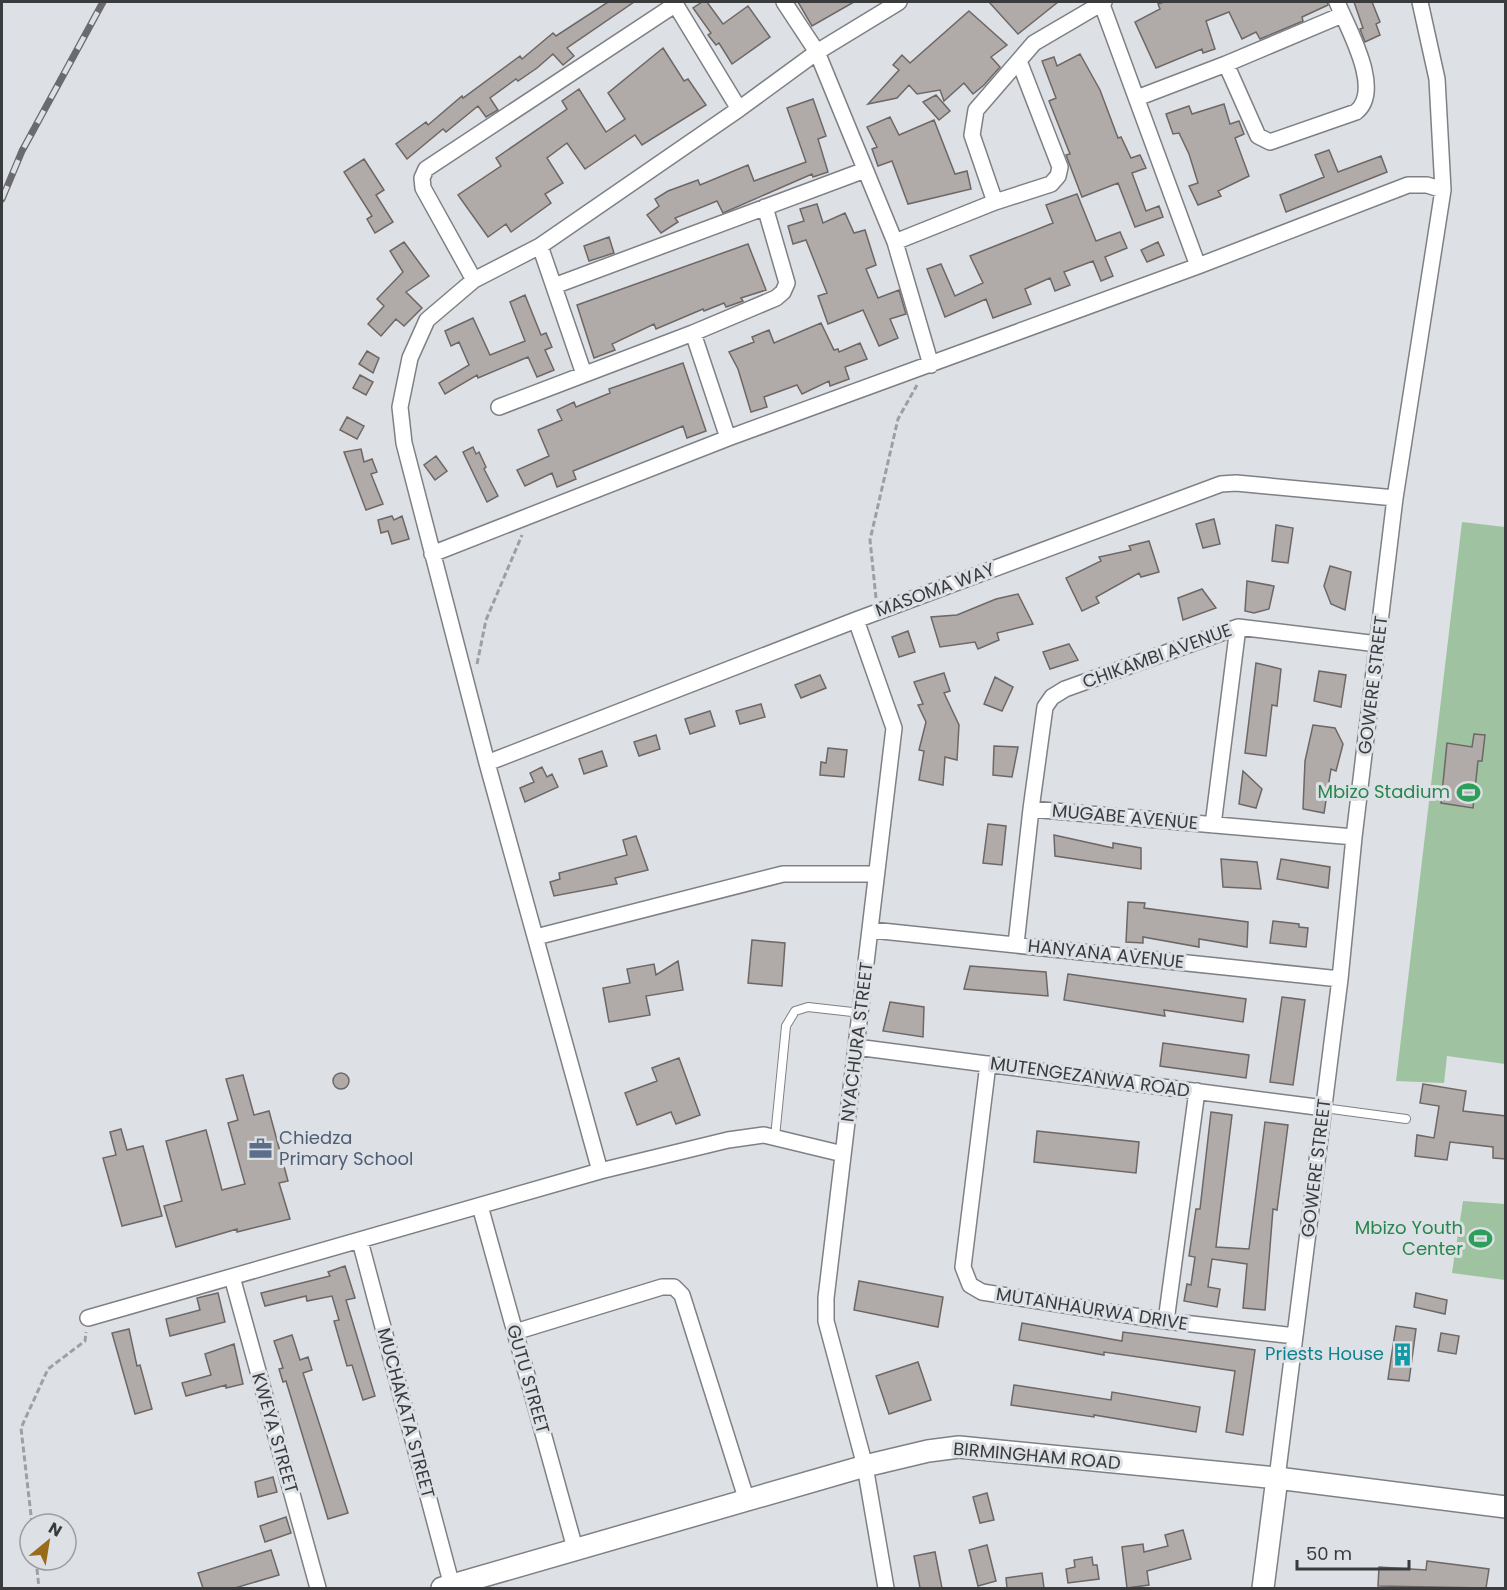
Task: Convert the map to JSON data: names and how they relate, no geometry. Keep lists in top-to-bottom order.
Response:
{
  "streets": {
    "street": [
      "MASOMA WAY",
      "CHIKAMBI AVENUE",
      "GOWERE STREET",
      "MUGABE AVENUE",
      "HANYANA AVENUE",
      "NYACHURA STREET",
      "MUTENGEZANWA ROAD",
      "MUTANHAURWA DRIVE",
      "GUTU STREET",
      "MUCHAKATA STREET",
      "KWEYA STREET",
      "BIRMINGHAM ROAD"
    ]
  },
  "crossings": [
    ["MASOMA WAY", "GOWERE STREET"],
    ["MASOMA WAY", "NYACHURA STREET"],
    ["CHIKAMBI AVENUE", "GOWERE STREET"],
    ["CHIKAMBI AVENUE", "MUGABE AVENUE"],
    ["GOWERE STREET", "MUGABE AVENUE"],
    ["GOWERE STREET", "HANYANA AVENUE"],
    ["GOWERE STREET", "MUTENGEZANWA ROAD"],
    ["GOWERE STREET", "MUTANHAURWA DRIVE"],
    ["GOWERE STREET", "BIRMINGHAM ROAD"],
    ["MUGABE AVENUE", "HANYANA AVENUE"],
    ["HANYANA AVENUE", "NYACHURA STREET"],
    ["NYACHURA STREET", "MUTENGEZANWA ROAD"],
    ["NYACHURA STREET", "BIRMINGHAM ROAD"],
    ["MUTENGEZANWA ROAD", "MUTANHAURWA DRIVE"],
    ["GUTU STREET", "BIRMINGHAM ROAD"],
    ["MUCHAKATA STREET", "BIRMINGHAM ROAD"]
  ],
  "places": {
    "sports": ["Mbizo Stadium", "Mbizo Youth Center"],
    "office": ["Chiedza Primary School"],
    "building": ["Priests House"]
  },
  "scale_bar": "50 m",
  "north": "top right"
}
